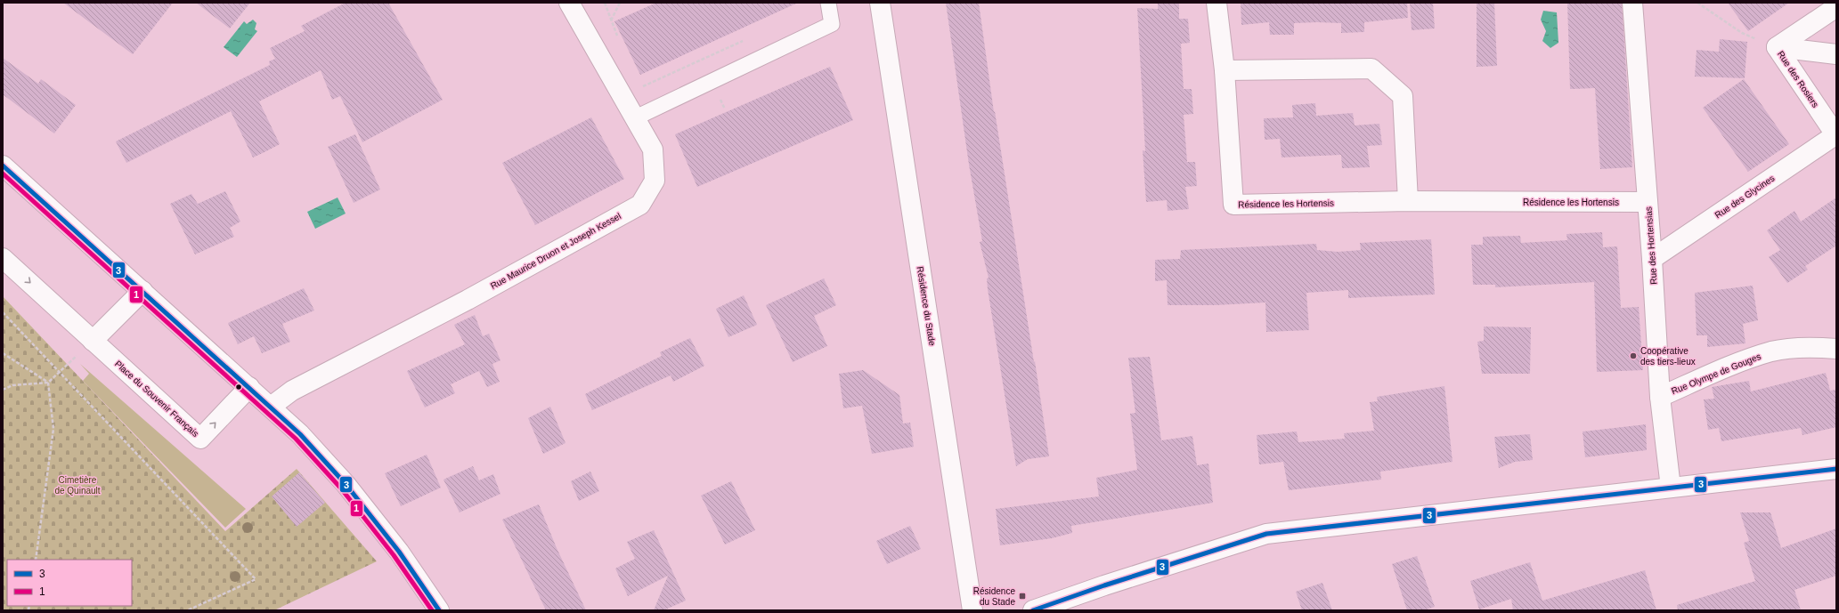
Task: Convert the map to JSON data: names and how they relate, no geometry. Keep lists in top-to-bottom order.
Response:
{
  "streets": {
    "street": [
      "Rue des Rosiers",
      "Rue des Glycines",
      "Résidence les Hortensis",
      "Rue des Hortensias",
      "Rue Maurice Druon et Joseph Kessel",
      "Résidence du Stade",
      "Rue Olympe de Gouges",
      "Place du Souvenir Français"
    ]
  },
  "crossings": [
    ["Rue des Rosiers", "Rue des Glycines"],
    ["Rue des Glycines", "Rue des Hortensias"],
    ["Résidence les Hortensis", "Rue des Hortensias"],
    ["Rue des Hortensias", "Rue Olympe de Gouges"]
  ],
  "parks": ["Cimetière de Quinault"],
  "places": {
    "other": ["Coopérative des tiers-lieux"],
    "transit": ["Résidence du Stade"]
  },
  "lines": ["transit line 3", "transit line 1"],
  "legend": ["3", "1"]
}
